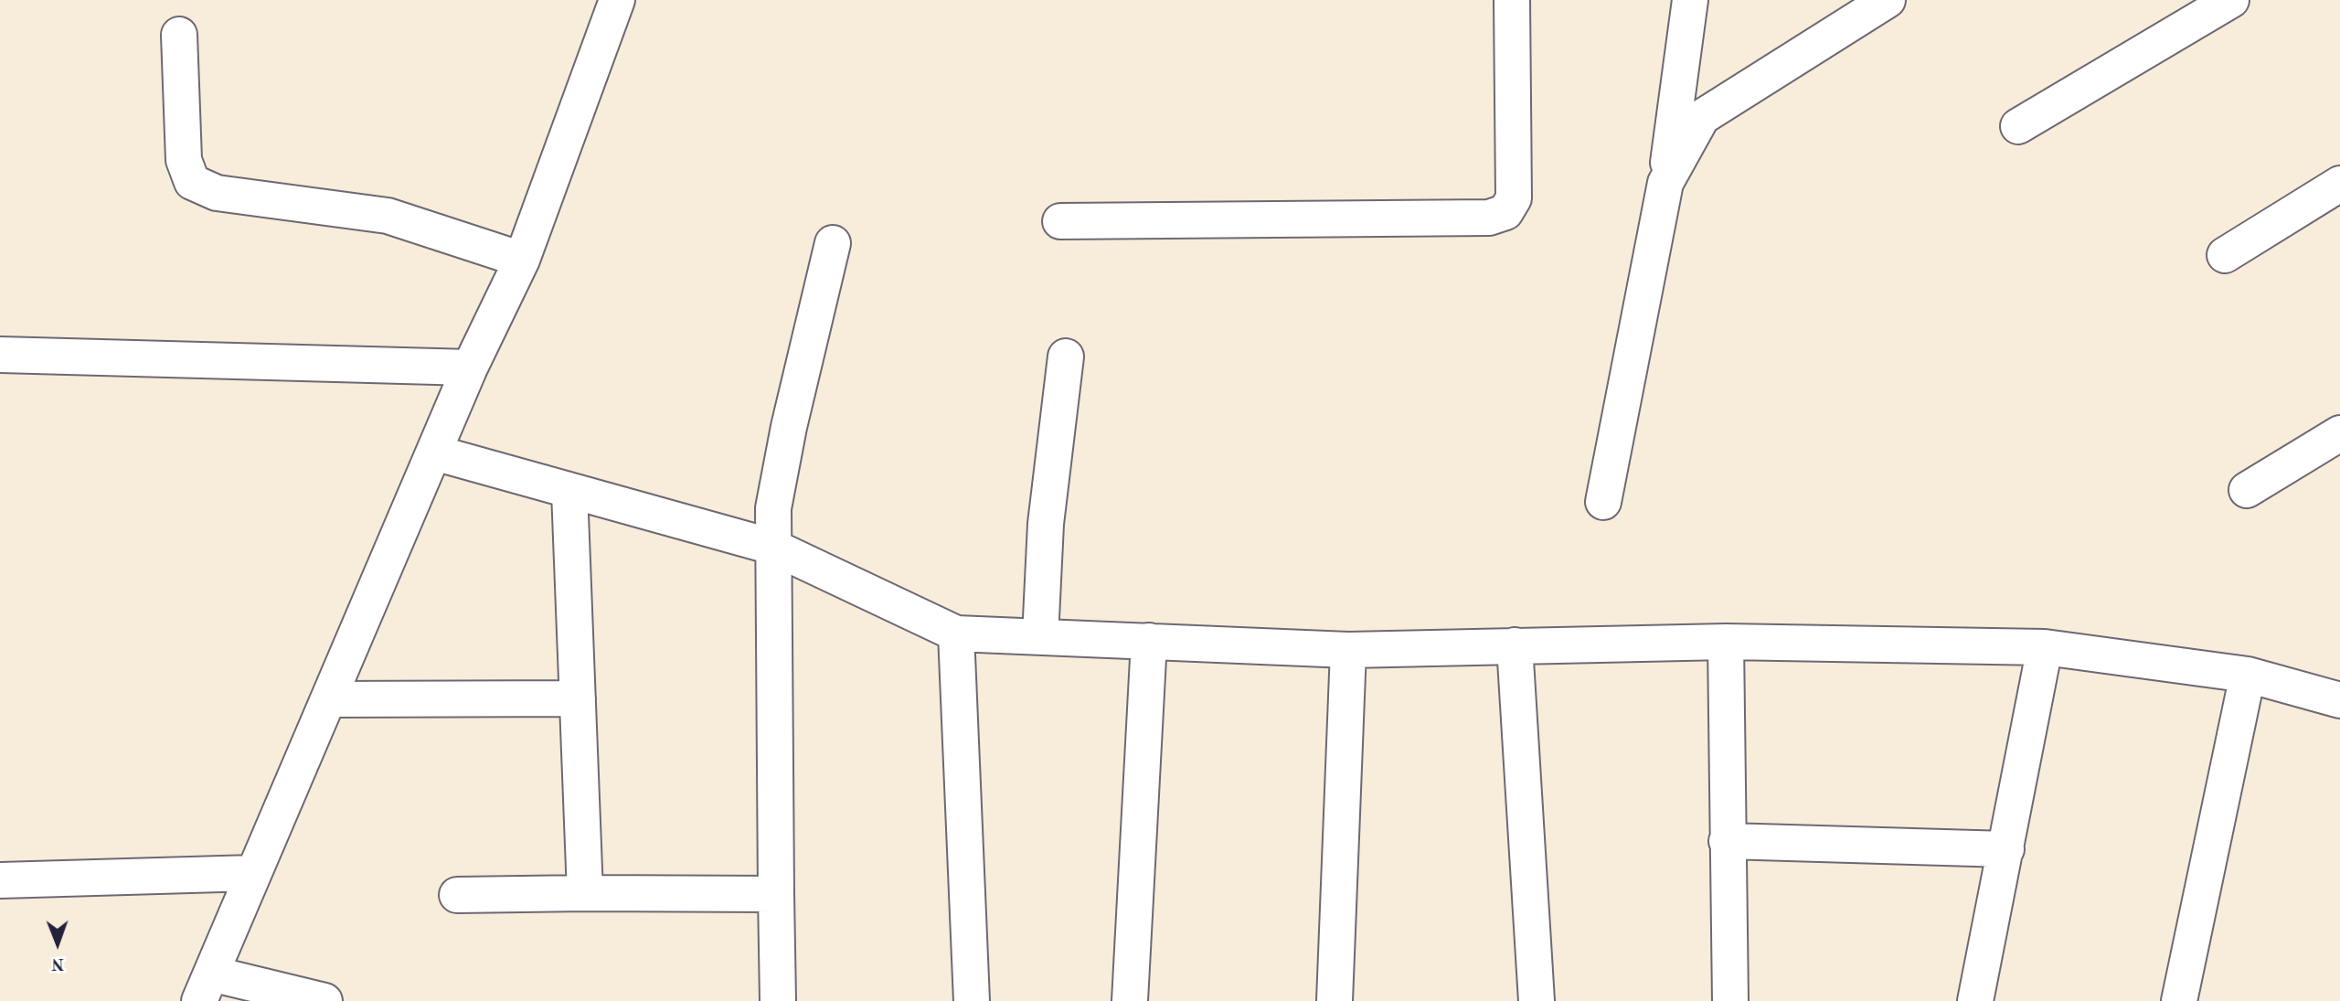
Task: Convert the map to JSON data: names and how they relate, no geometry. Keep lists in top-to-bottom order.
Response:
{
  "north": "bottom"
}
